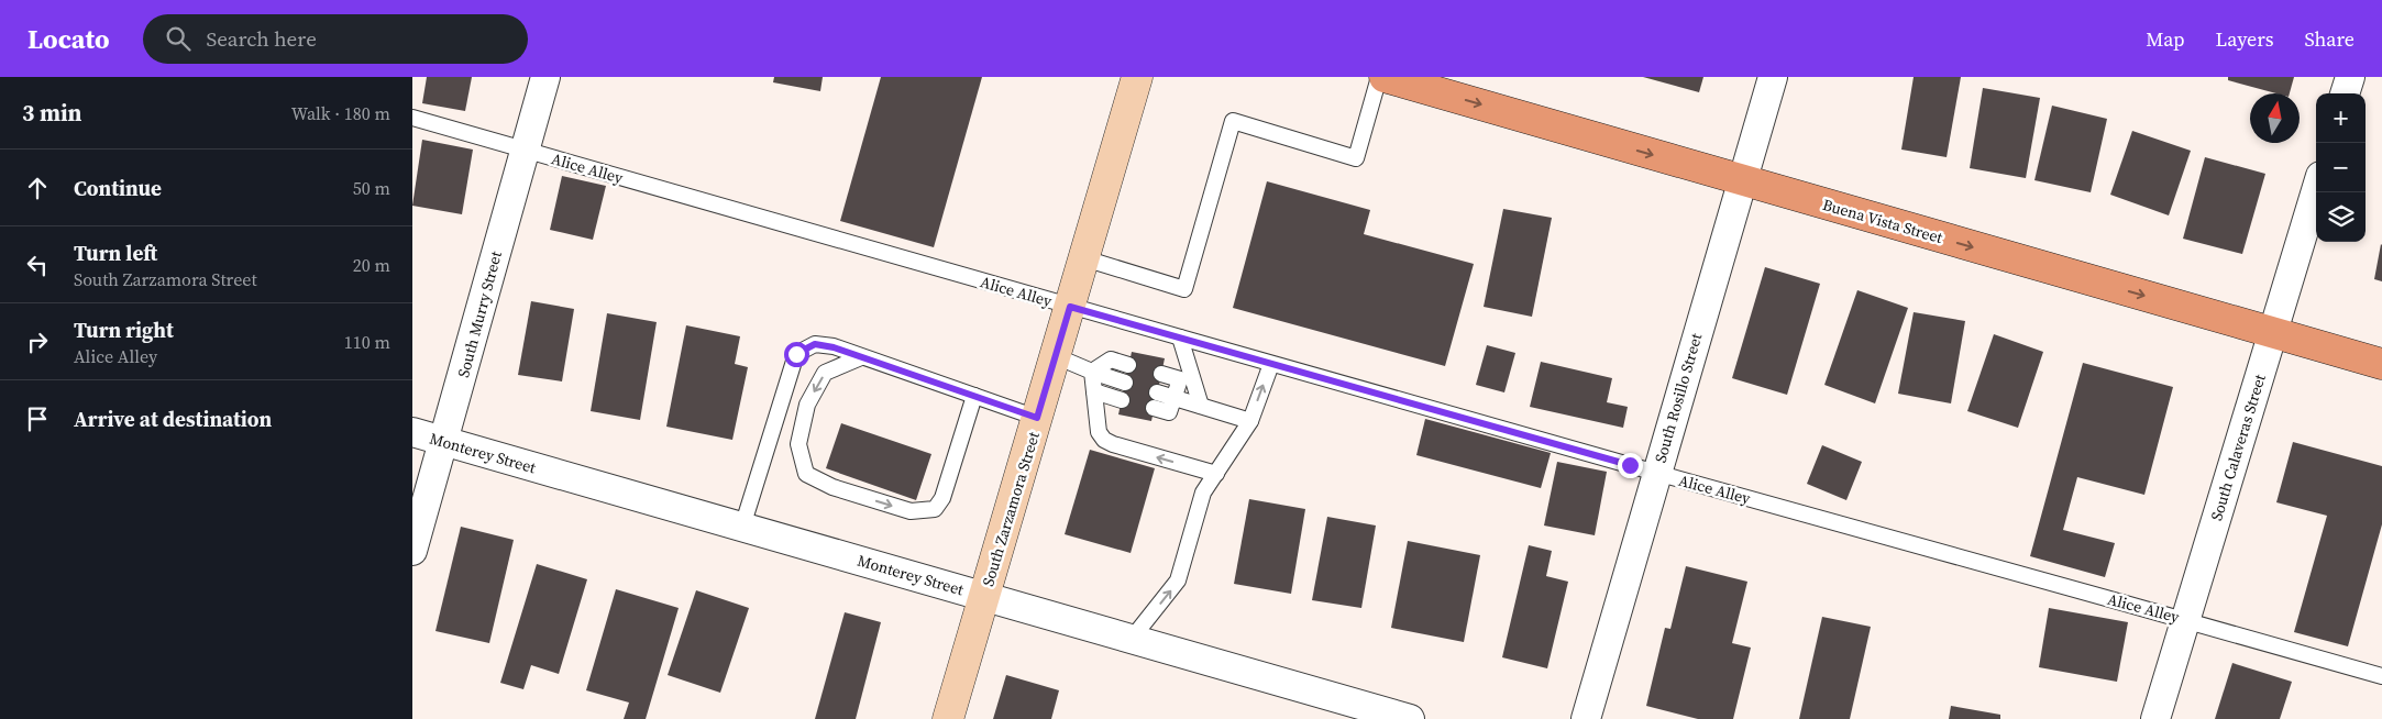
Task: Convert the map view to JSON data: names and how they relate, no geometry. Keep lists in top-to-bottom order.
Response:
{
  "streets": {
    "main road": ["Buena Vista Street", "South Zarzamora Street"],
    "street": [
      "South Murry Street",
      "South Rosillo Street",
      "South Calaveras Street",
      "Monterey Street"
    ],
    "lane": ["Alice Alley"]
  },
  "crossings": [
    ["Alice Alley", "South Murry Street"],
    ["Alice Alley", "South Rosillo Street"],
    ["Alice Alley", "South Calaveras Street"],
    ["Alice Alley", "South Zarzamora Street"],
    ["Buena Vista Street", "South Rosillo Street"],
    ["Buena Vista Street", "South Calaveras Street"],
    ["South Murry Street", "Monterey Street"],
    ["Monterey Street", "South Zarzamora Street"]
  ],
  "one_way": ["Buena Vista Street"],
  "north": "top",
  "page": {
    "header": "Locato",
    "search": "Search here",
    "nav": ["Map", "Layers", "Share"],
    "heading": ["3 min", "Walk · 180 m"],
    "map_buttons": ["+", "−"],
    "list": [
      ["Continue", "50 m"],
      ["Turn left", "South Zarzamora Street", "20 m"],
      ["Turn right", "Alice Alley", "110 m"],
      "Arrive at destination"
    ]
  }
}
